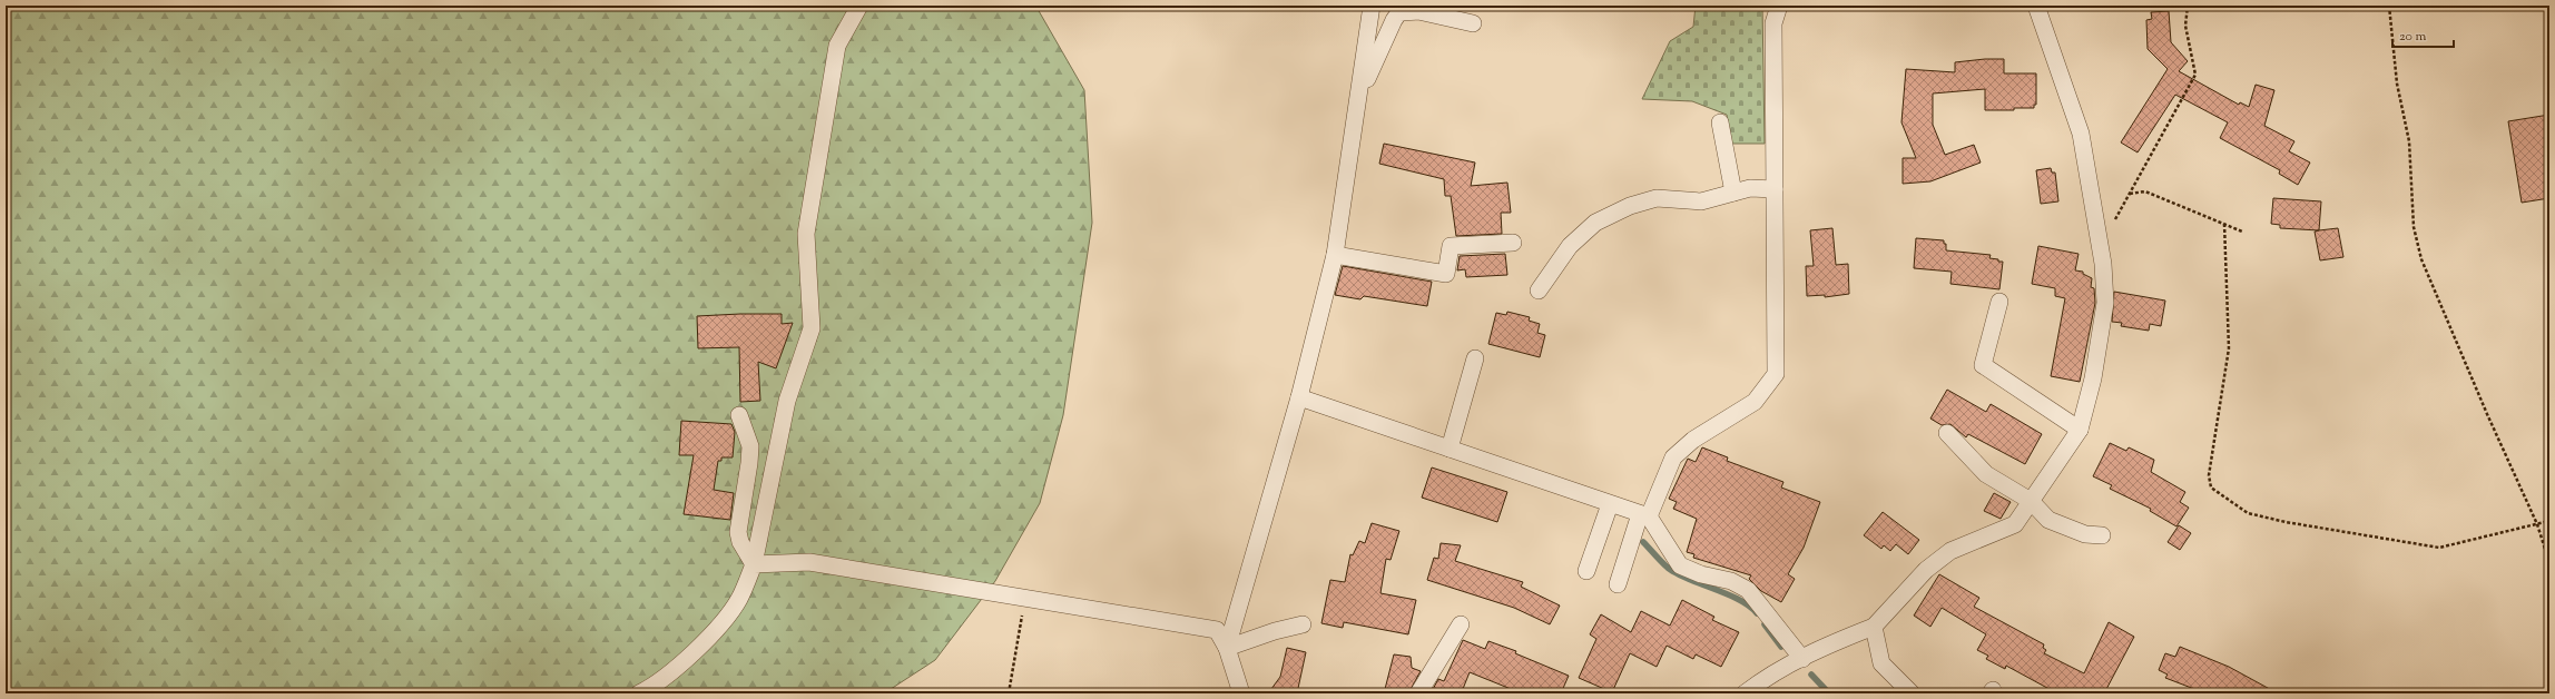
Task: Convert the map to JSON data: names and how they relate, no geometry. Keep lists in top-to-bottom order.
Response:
{
  "scale_bar": "20 m"
}
